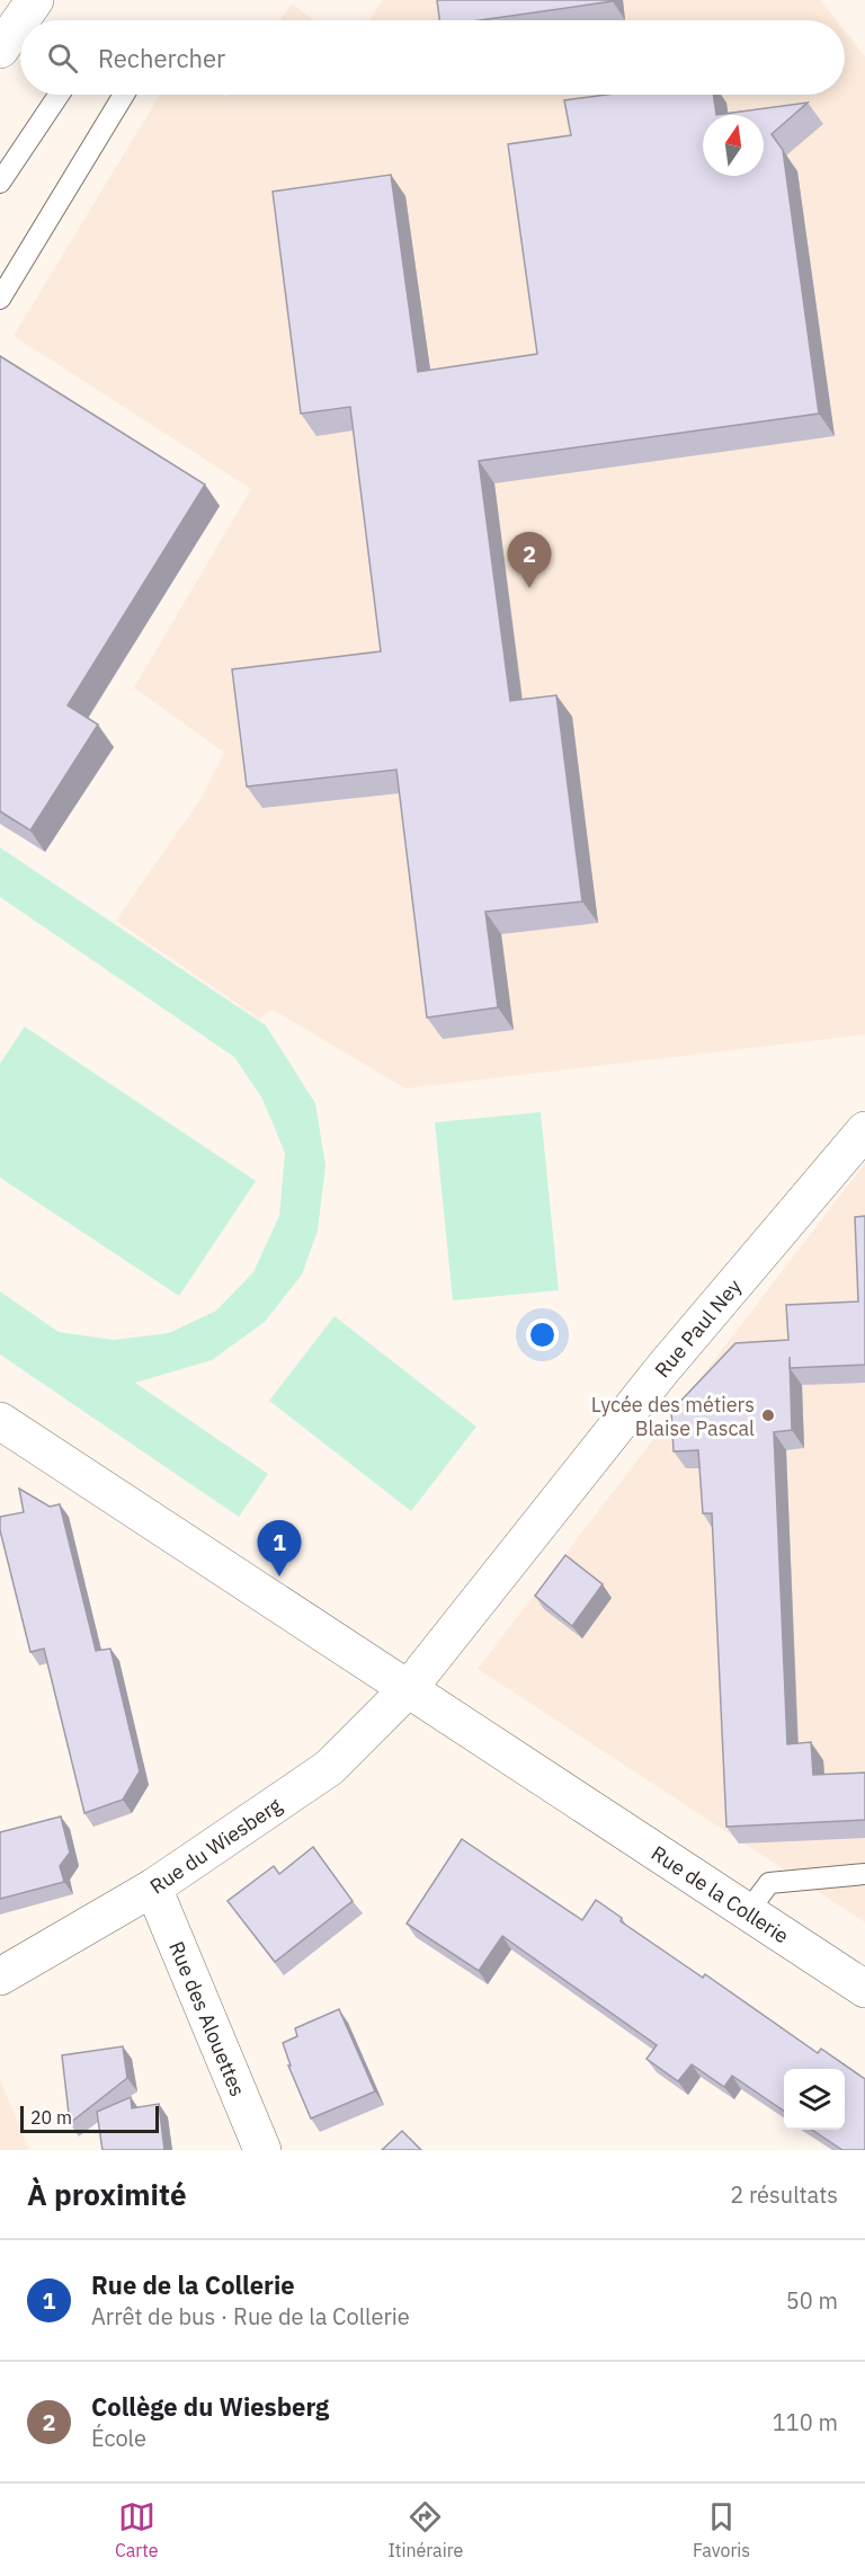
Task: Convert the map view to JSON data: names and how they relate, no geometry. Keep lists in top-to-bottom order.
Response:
{
  "streets": {
    "street": [
      "Rue Paul Ney",
      "Rue du Wiesberg",
      "Rue de la Collerie",
      "Rue des Alouettes"
    ]
  },
  "crossings": [
    ["Rue Paul Ney", "Rue du Wiesberg"],
    ["Rue Paul Ney", "Rue de la Collerie"],
    ["Rue du Wiesberg", "Rue de la Collerie"],
    ["Rue du Wiesberg", "Rue des Alouettes"]
  ],
  "places": ["Lycée des métiers Blaise Pascal"],
  "scale_bar": "20 m",
  "north": "top",
  "page": {
    "search": "Rechercher",
    "pins": ["2", "1"],
    "scale": "20 m",
    "heading": ["À proximité", "2 résultats"],
    "list": [
      {
        "mark": "1",
        "name": "Rue de la Collerie",
        "note": "Arrêt de bus · Rue de la Collerie",
        "value": "50 m"
      },
      {
        "mark": "2",
        "name": "Collège du Wiesberg",
        "note": "École",
        "value": "110 m"
      }
    ],
    "nav": ["Carte", "Itinéraire", "Favoris"]
  }
}
